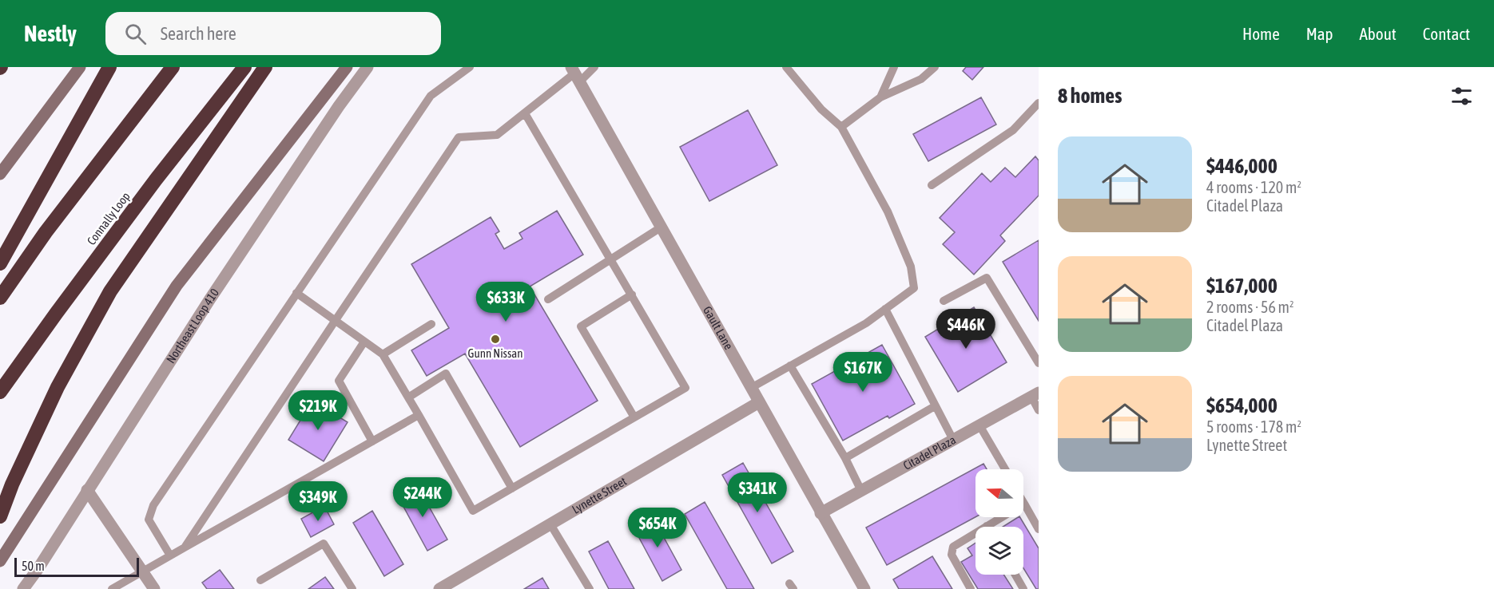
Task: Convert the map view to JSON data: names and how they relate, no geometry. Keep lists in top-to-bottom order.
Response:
{
  "streets": {
    "highway": ["Connally Loop"],
    "street": [
      "Northeast Loop 410",
      "Gault Lane",
      "Citadel Plaza",
      "Lynette Street"
    ]
  },
  "crossings": [
    ["Gault Lane", "Citadel Plaza"],
    ["Gault Lane", "Lynette Street"]
  ],
  "places": ["Gunn Nissan"],
  "scale_bar": "50 m",
  "north": "left",
  "page": {
    "header": "Nestly",
    "search": "Search here",
    "nav": [
      "Home",
      "Map",
      "About",
      "Contact"
    ],
    "heading": "8 homes",
    "list": [
      {
        "name": "$446,000",
        "note": "4 rooms · 120 m² · Citadel Plaza"
      },
      {
        "name": "$167,000",
        "note": "2 rooms · 56 m² · Citadel Plaza"
      },
      {
        "name": "$654,000",
        "note": "5 rooms · 178 m² · Lynette Street"
      }
    ],
    "price": [
      "$633K",
      "$446K",
      "$167K",
      "$219K",
      "$341K",
      "$244K",
      "$349K",
      "$654K"
    ],
    "scale": "50 m"
  }
}
